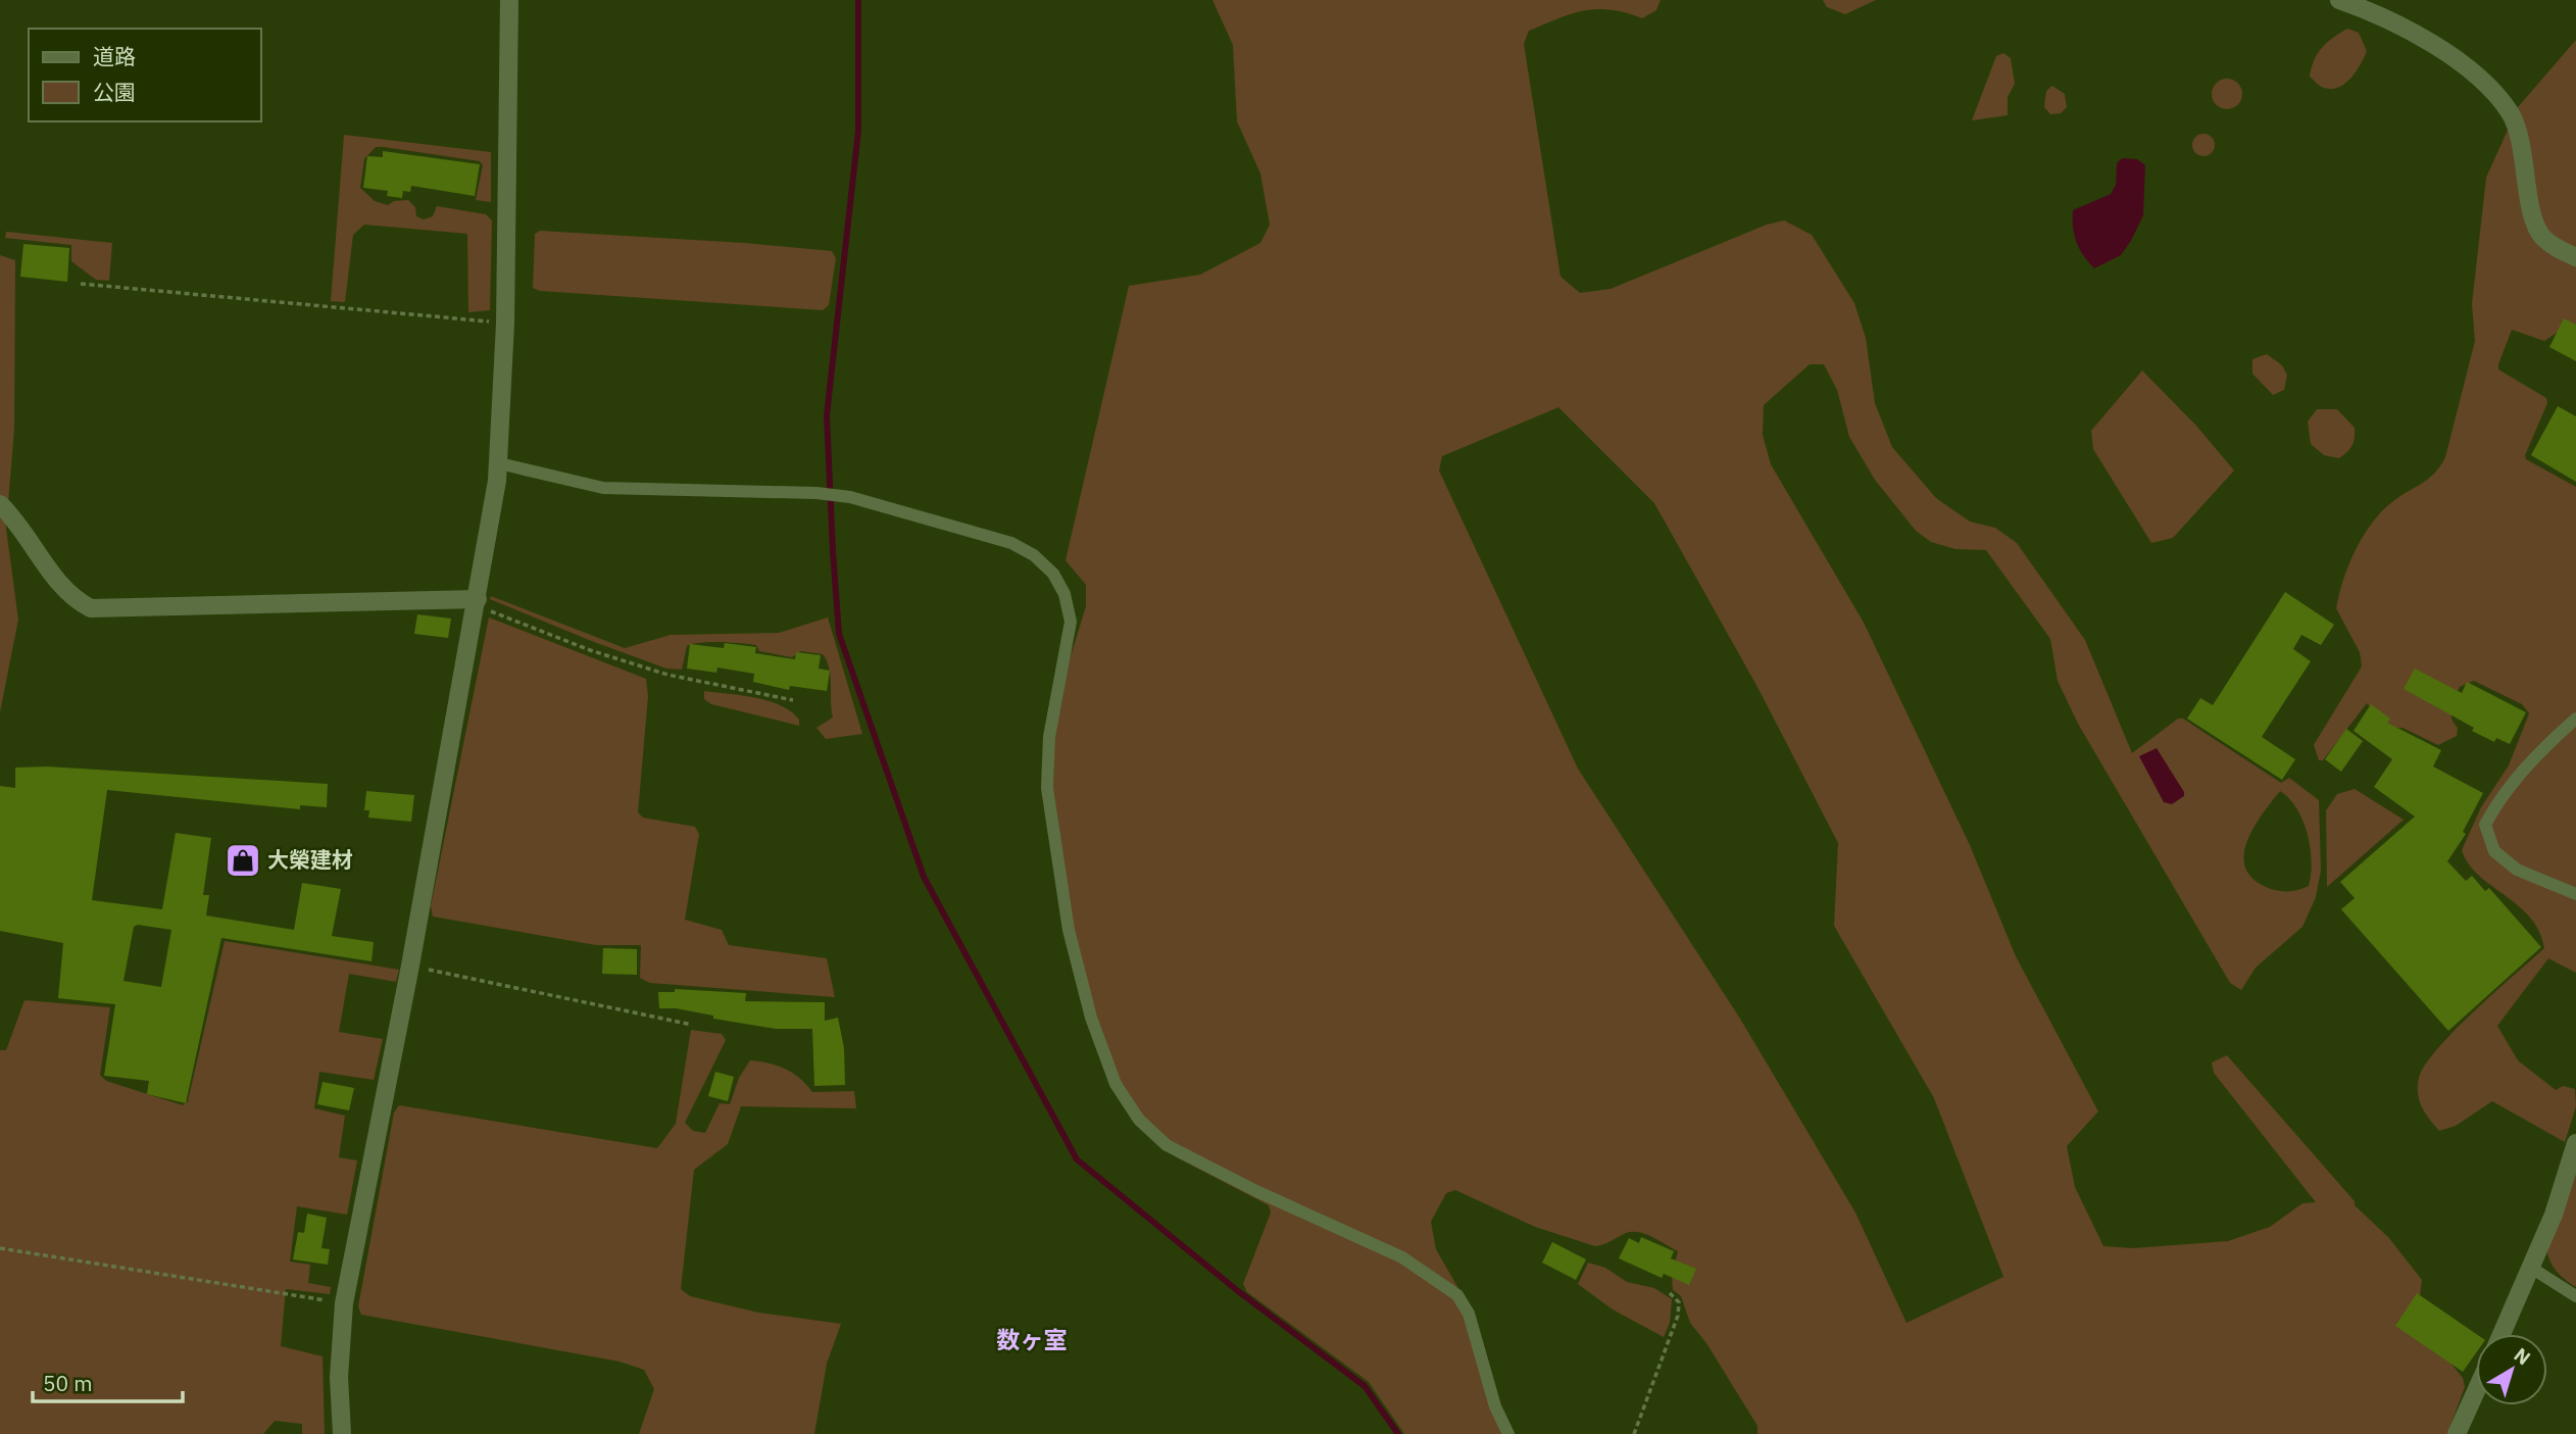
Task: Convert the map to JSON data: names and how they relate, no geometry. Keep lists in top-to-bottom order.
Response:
{
  "districts": ["数ヶ室"],
  "places": {
    "shop": ["大榮建材"]
  },
  "legend": ["道路", "公園"],
  "scale_bar": "50 m",
  "north": "top right"
}
